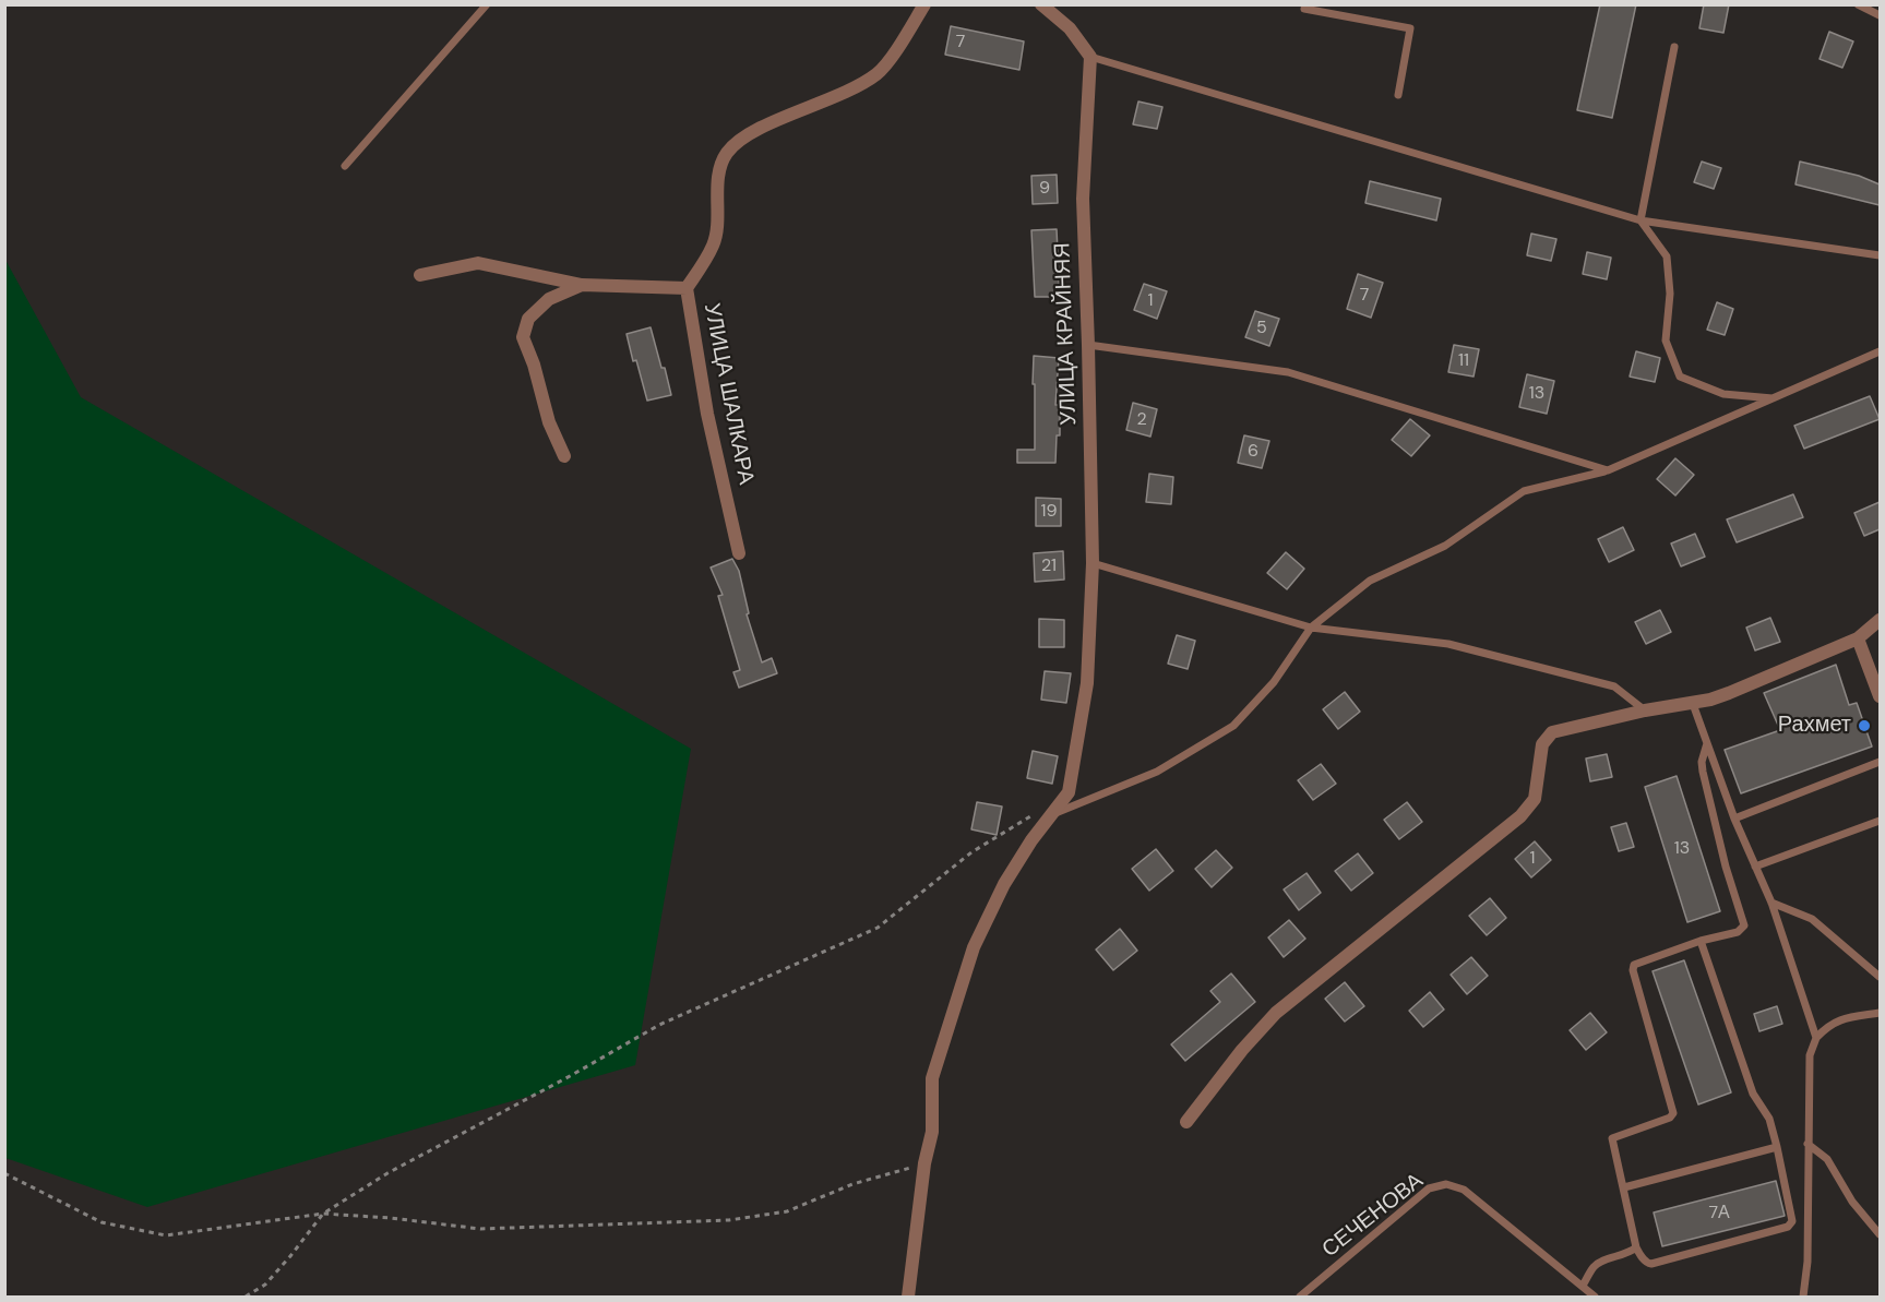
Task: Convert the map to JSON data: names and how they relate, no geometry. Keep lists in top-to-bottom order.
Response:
{
  "streets": {
    "street": ["УЛИЦА КРАЙНЯЯ", "УЛИЦА ШАЛКАРА"],
    "lane": ["СЕЧЕНОВА"]
  },
  "places": ["Рахмет"],
  "house_numbers": [
    "7",
    "9",
    "7",
    "1",
    "5",
    "11",
    "13",
    "2",
    "6",
    "19",
    "21",
    "13",
    "1",
    "7А"
  ]
}
